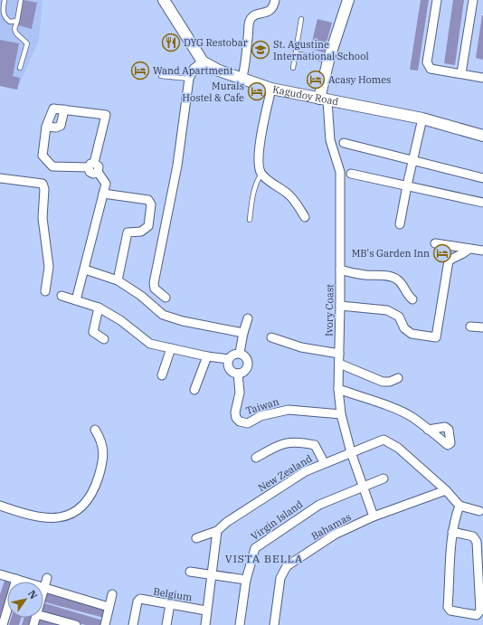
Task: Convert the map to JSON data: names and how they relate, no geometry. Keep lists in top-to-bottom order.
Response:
{
  "streets": {
    "street": [
      "Kagudoy Road",
      "Ivory Coast",
      "Taiwan",
      "New Zealand",
      "Virgin Island",
      "Bahamas",
      "Belgium"
    ]
  },
  "crossings": [
    ["Kagudoy Road", "Ivory Coast"],
    ["Ivory Coast", "Taiwan"],
    ["Ivory Coast", "New Zealand"],
    ["Ivory Coast", "Virgin Island"],
    ["Ivory Coast", "Bahamas"],
    ["New Zealand", "Bahamas"]
  ],
  "districts": ["VISTA BELLA"],
  "places": {
    "restaurant": ["DYG Restobar"],
    "school or university": ["St. Agustine International School"],
    "hotel": [
      "Wand Apartment",
      "Acasy Homes",
      "Murals Hostel & Cafe",
      "MB's Garden Inn"
    ]
  },
  "north": "top right"
}
